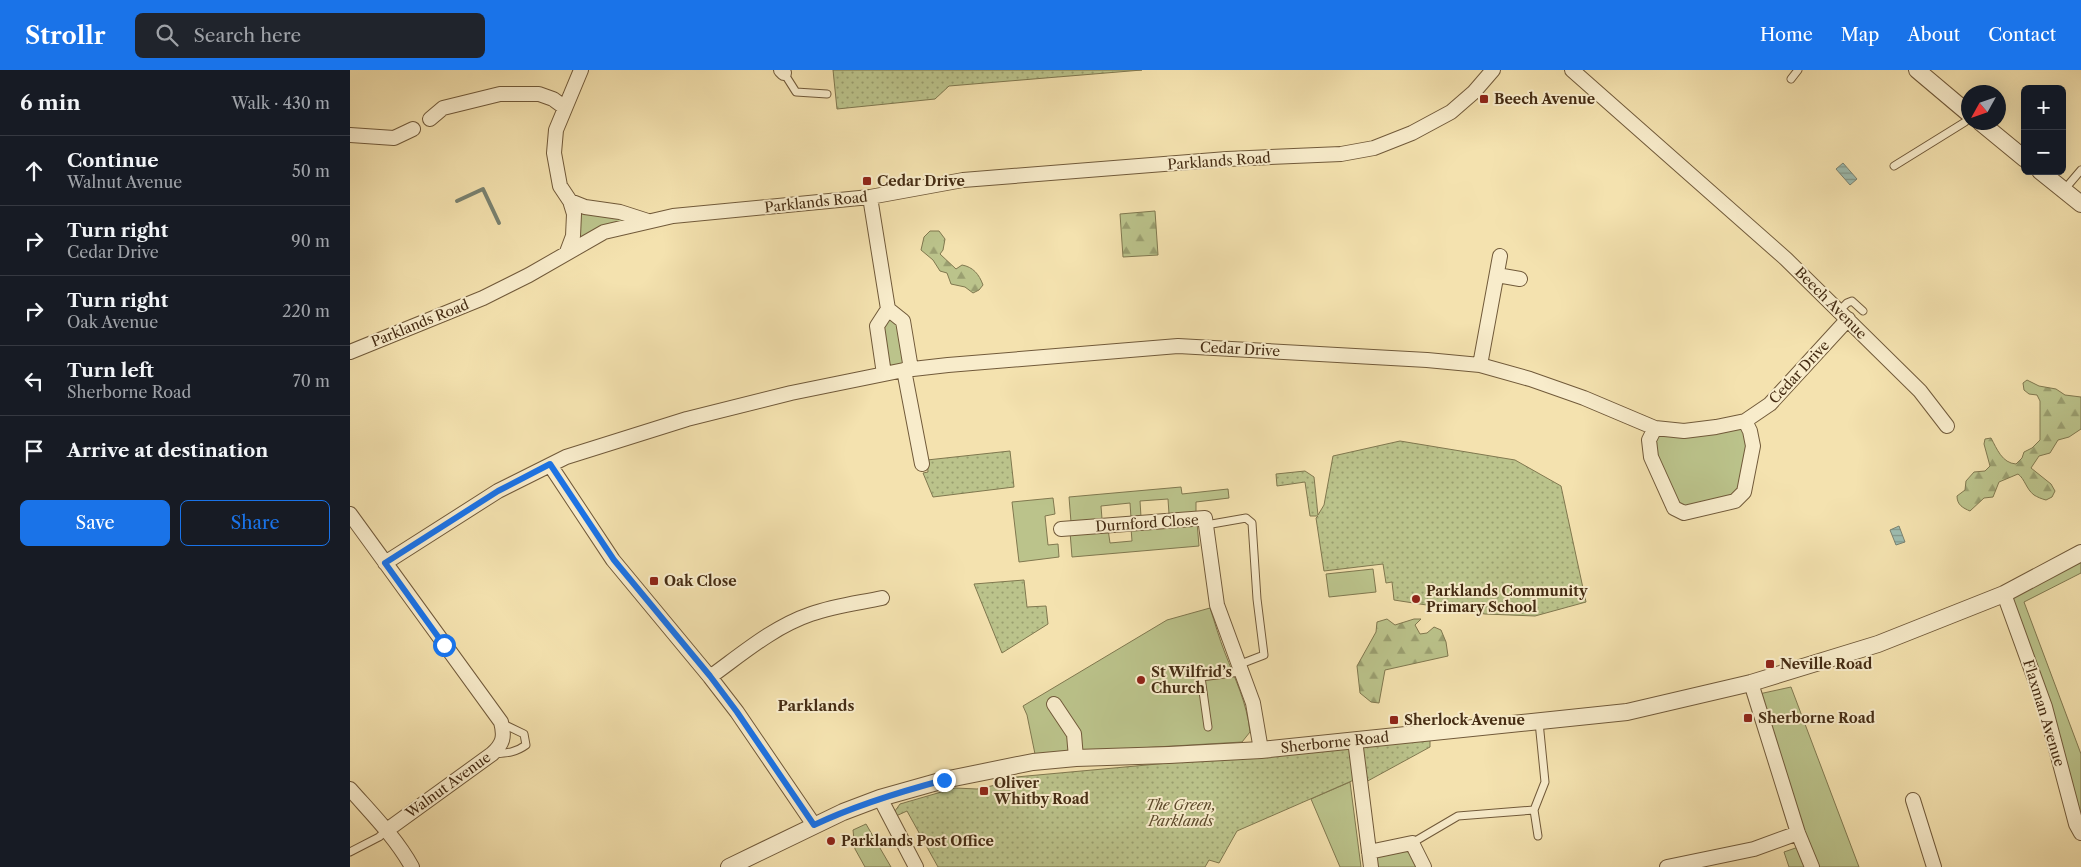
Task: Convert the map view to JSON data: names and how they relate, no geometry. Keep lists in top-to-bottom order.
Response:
{
  "streets": {
    "street": [
      "Parklands Road",
      "Beech Avenue",
      "Cedar Drive",
      "Durnford Close",
      "Flaxman Avenue",
      "Sherborne Road",
      "Walnut Avenue"
    ]
  },
  "crossings": [
    ["Beech Avenue", "Cedar Drive"],
    ["Durnford Close", "Sherborne Road"],
    ["Flaxman Avenue", "Sherborne Road"]
  ],
  "districts": ["Parklands"],
  "parks": ["The Green, Parklands"],
  "places": {
    "transit": [
      "Beech Avenue",
      "Cedar Drive",
      "Oak Close",
      "Neville Road",
      "Sherborne Road",
      "Sherlock Avenue",
      "Oliver Whitby Road"
    ],
    "other": ["Parklands Community Primary School", "St Wilfrid’s Church", "Parklands Post Office"]
  },
  "north": "bottom left",
  "page": {
    "header": "Strollr",
    "search": "Search here",
    "nav": [
      "Home",
      "Map",
      "About",
      "Contact"
    ],
    "heading": ["6 min", "Walk · 430 m"],
    "map_buttons": ["+", "−"],
    "list": [
      ["Continue", "Walnut Avenue", "50 m"],
      ["Turn right", "Cedar Drive", "90 m"],
      ["Turn right", "Oak Avenue", "220 m"],
      ["Turn left", "Sherborne Road", "70 m"],
      "Arrive at destination"
    ],
    "buttons": ["Save", "Share"]
  }
}
